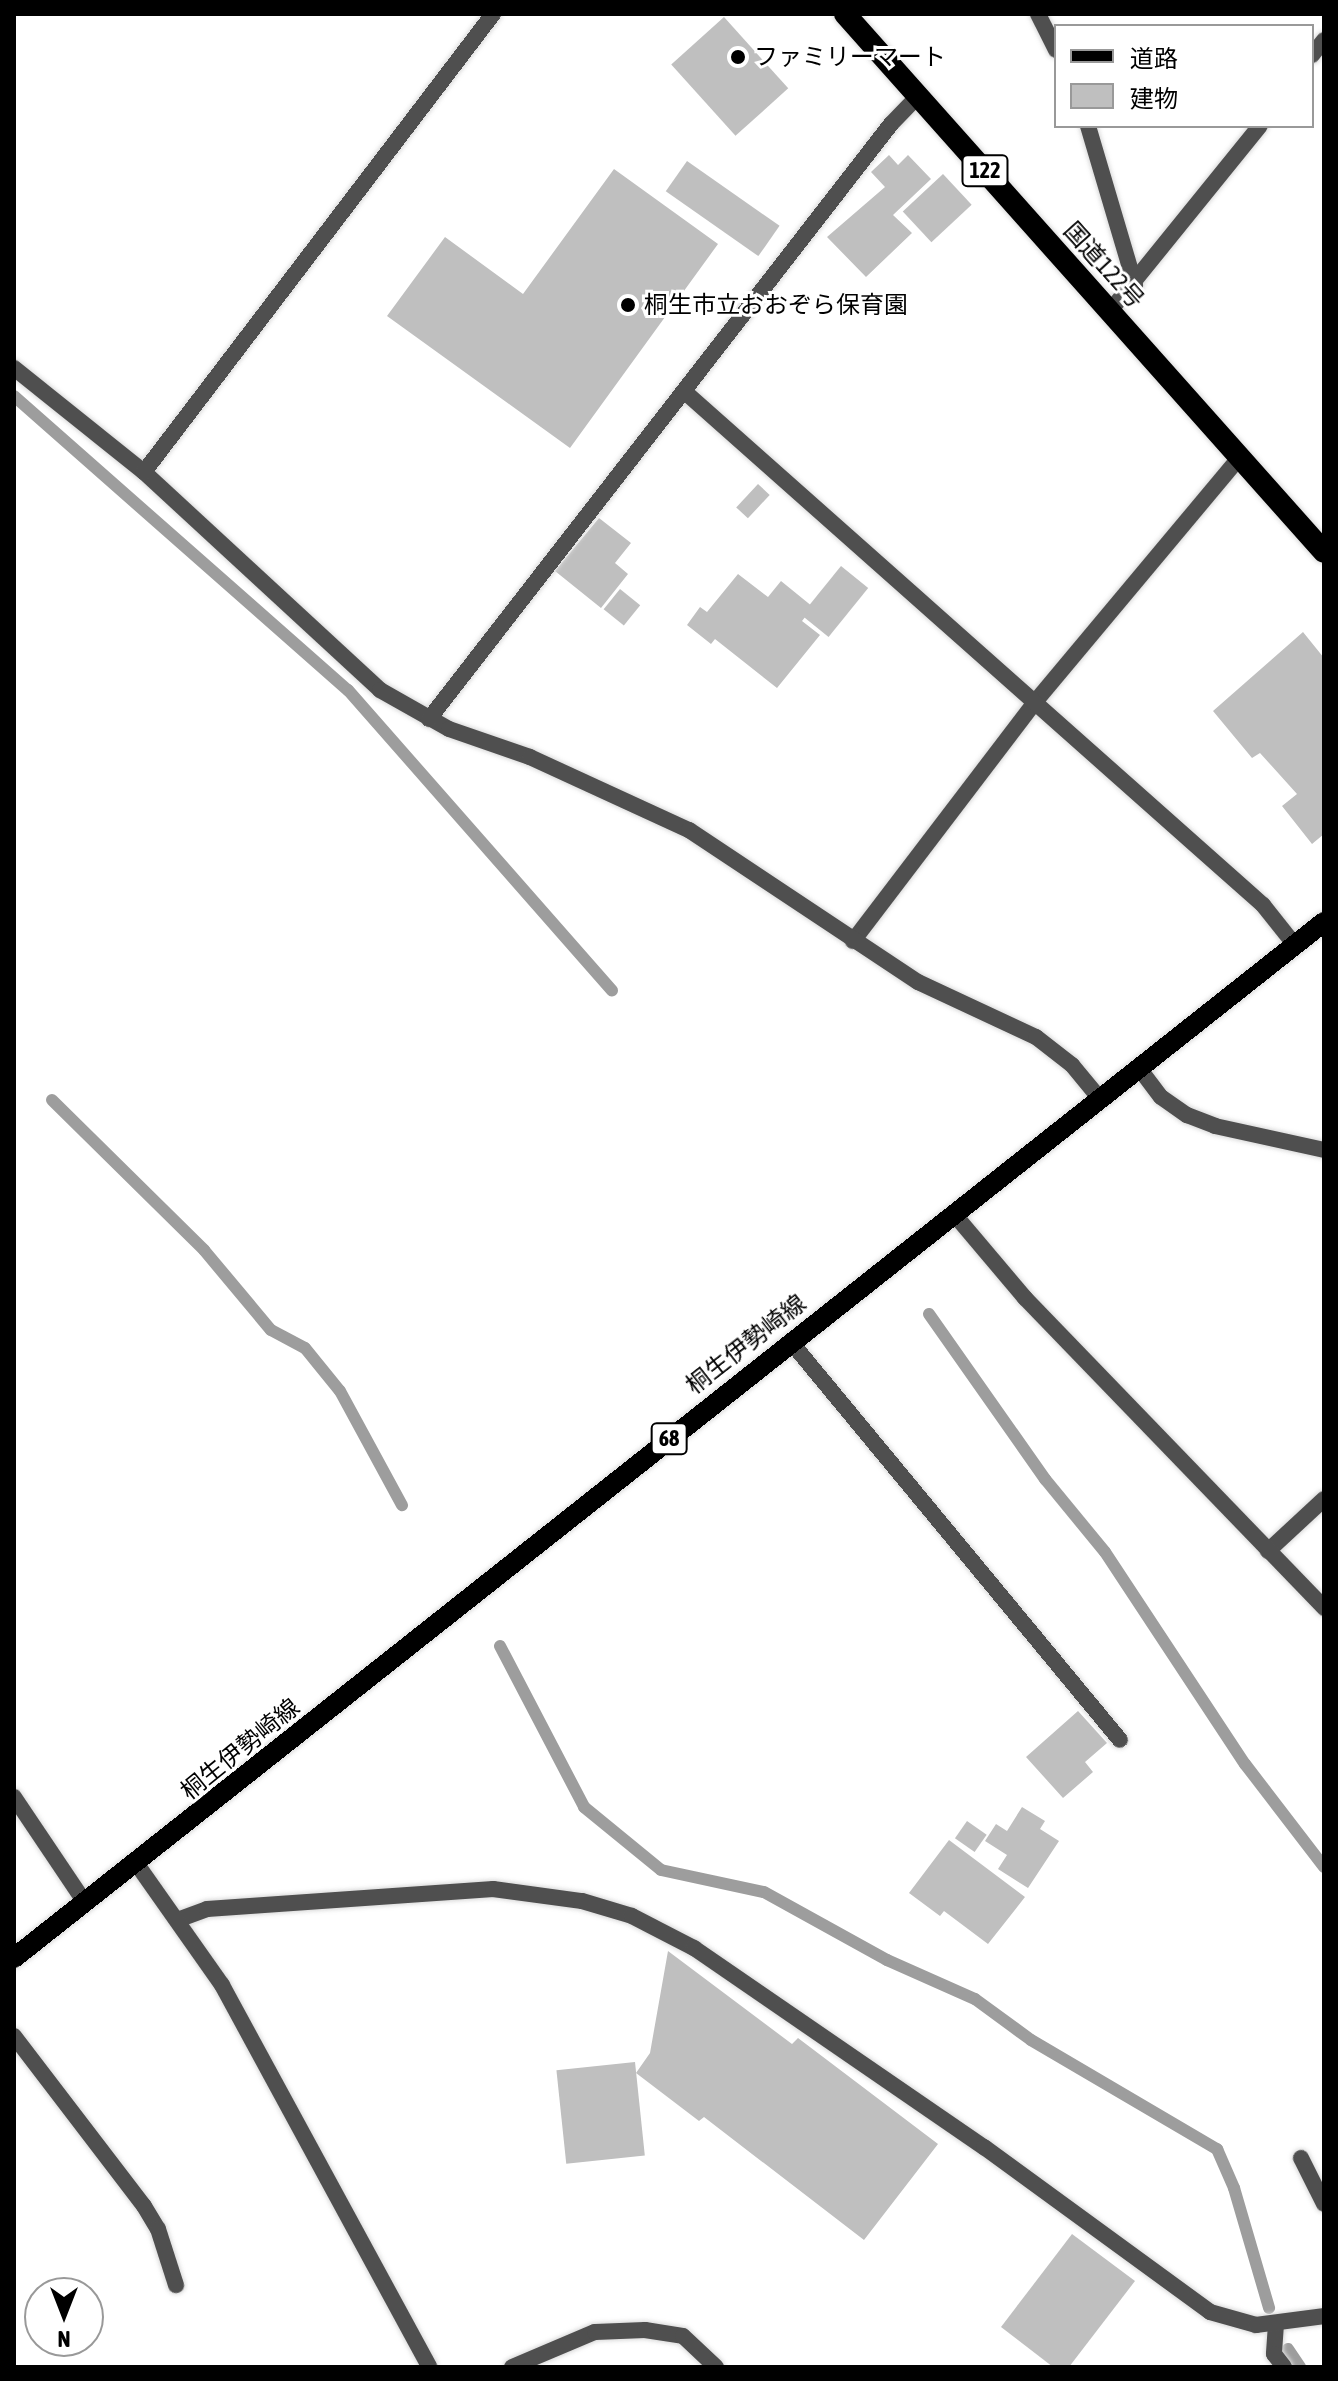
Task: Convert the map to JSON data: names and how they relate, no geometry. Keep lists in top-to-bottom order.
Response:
{
  "streets": {
    "highway": ["122", "国道122号"],
    "main road": ["桐生伊勢崎線", "68"]
  },
  "places": ["ファミリーマート", "桐生市立おおぞら保育園"],
  "legend": ["道路", "建物"],
  "north": "bottom"
}
